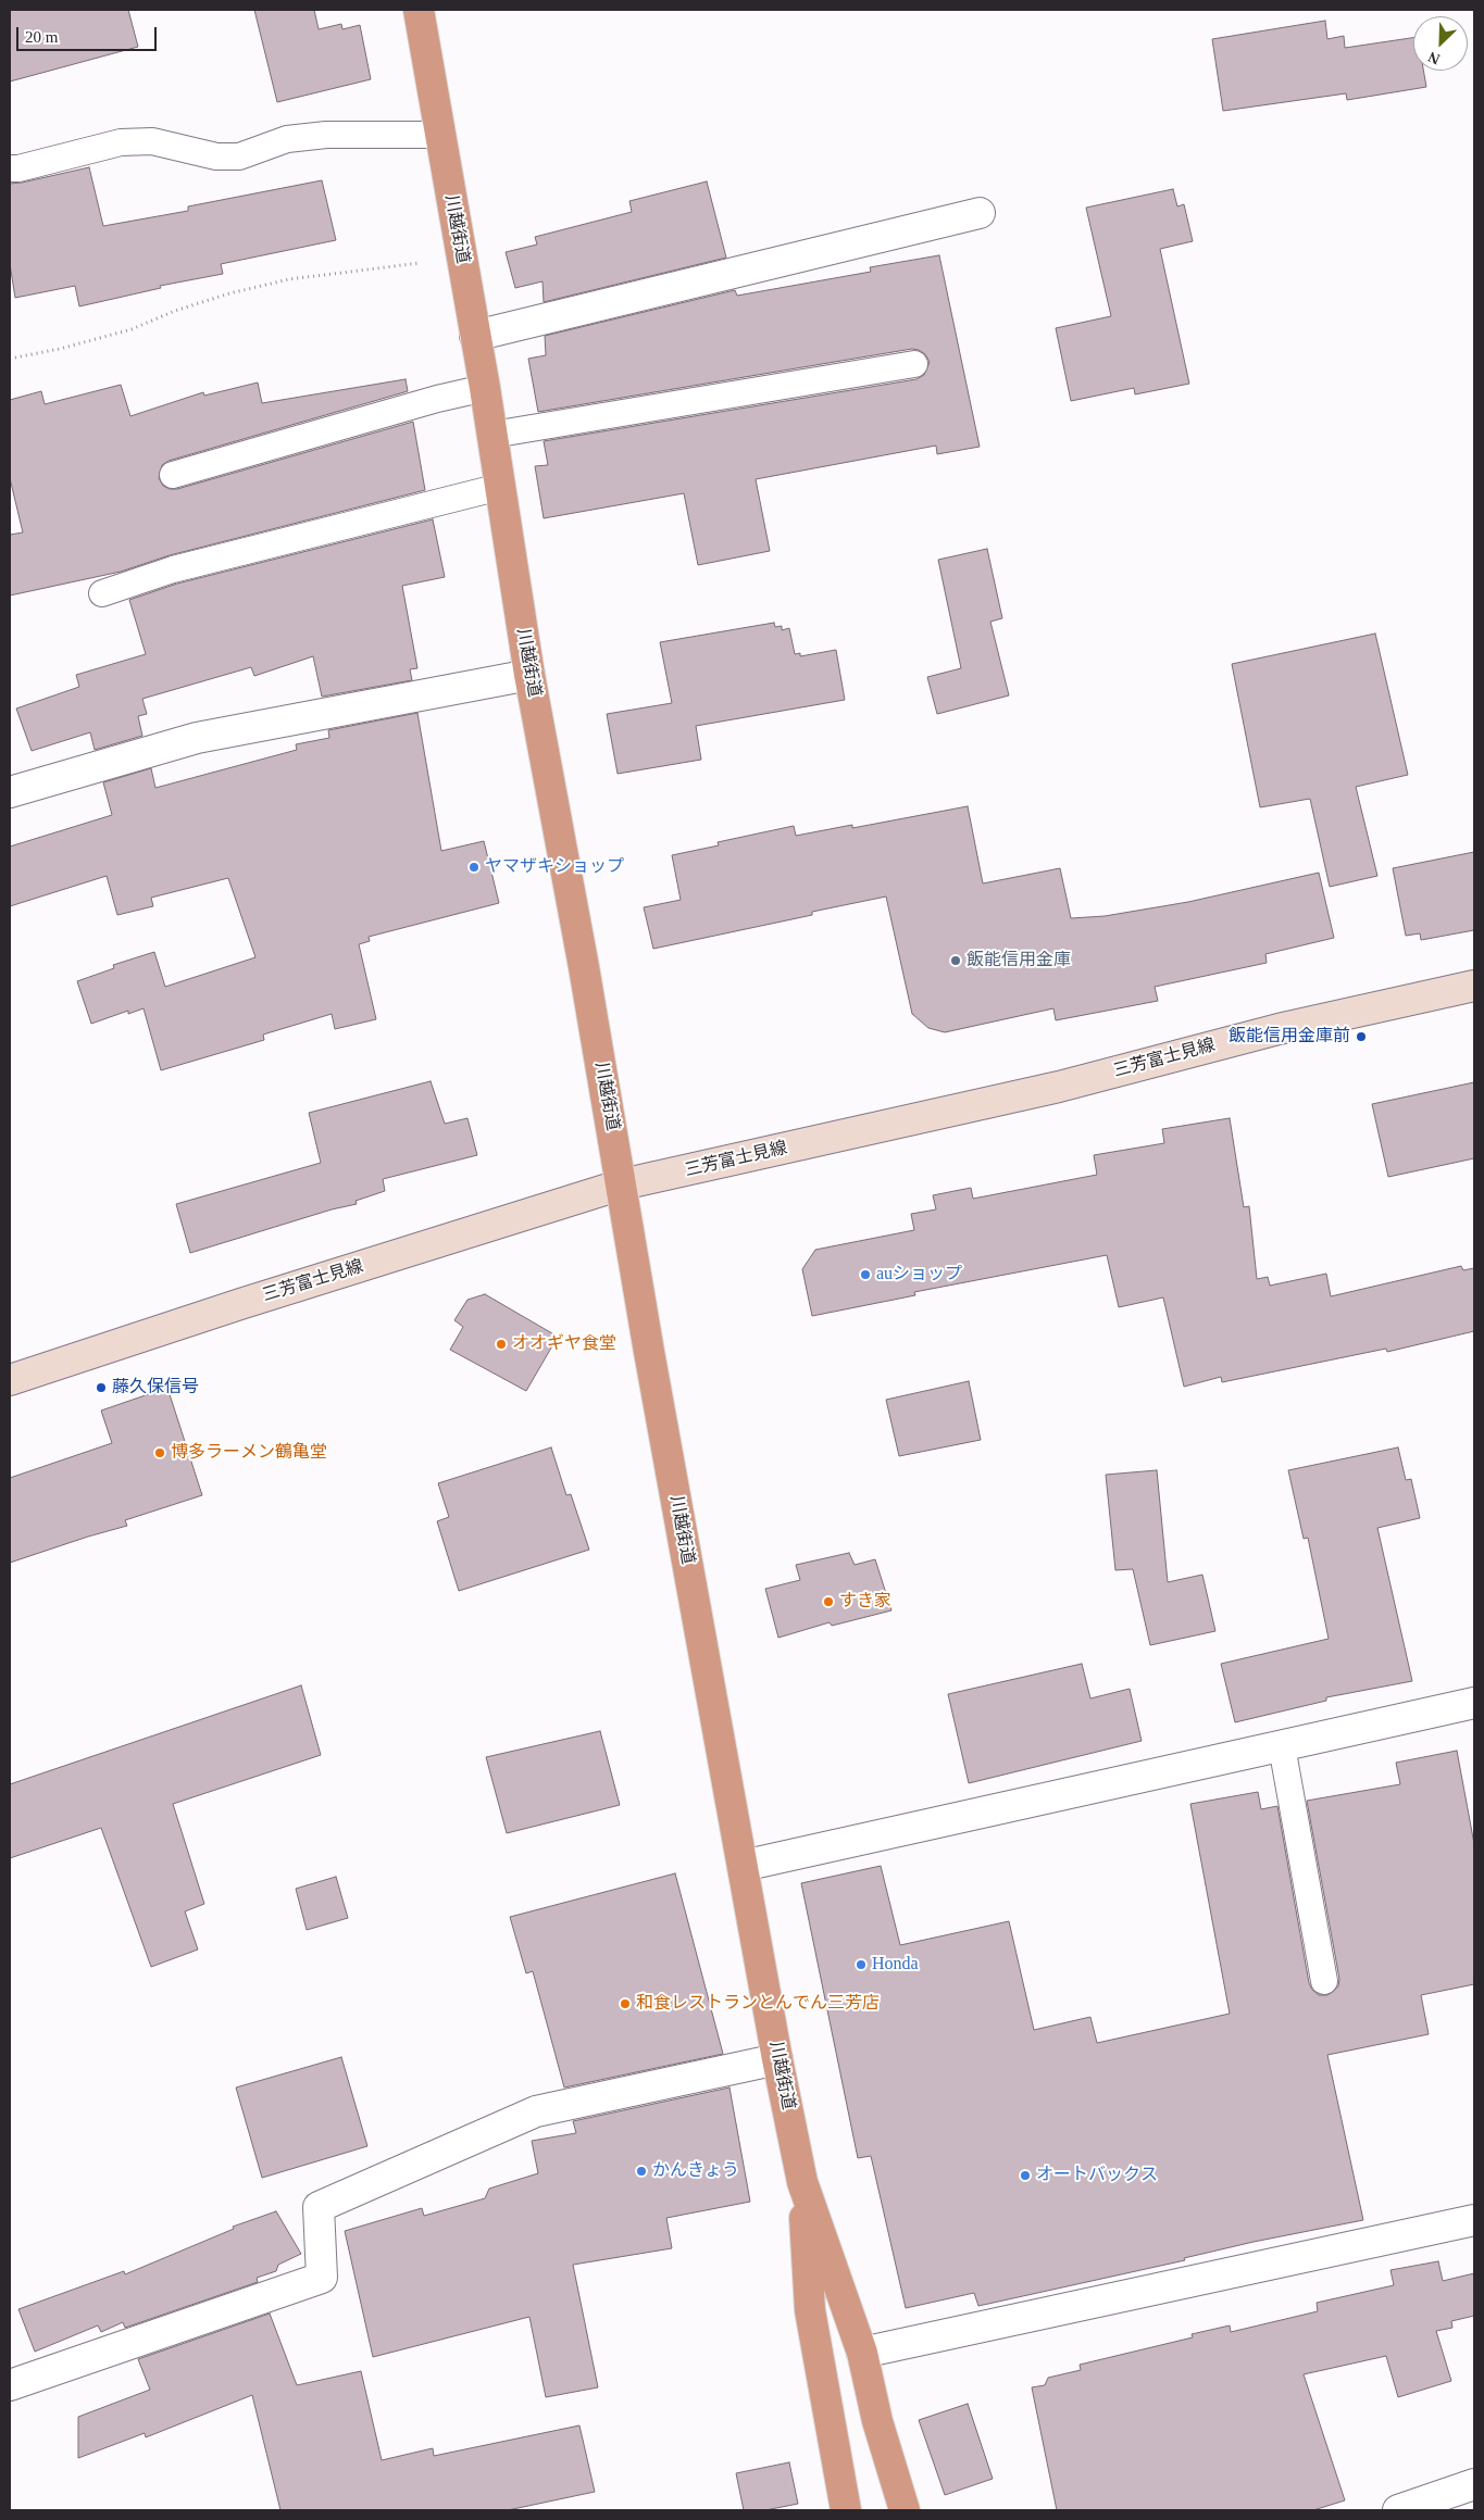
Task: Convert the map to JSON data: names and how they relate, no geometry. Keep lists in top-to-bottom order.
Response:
{
  "streets": {
    "highway": ["川越街道"],
    "main road": ["三芳富士見線"]
  },
  "crossings": [
    ["川越街道", "三芳富士見線"]
  ],
  "places": [
    "ヤマザキショップ",
    "飯能信用金庫",
    "飯能信用金庫前",
    "auショップ",
    "オオギヤ食堂",
    "藤久保信号",
    "博多ラーメン鶴亀堂",
    "すき家",
    "Honda",
    "和食レストランとんでん三芳店",
    "かんきょう",
    "オートバックス"
  ],
  "scale_bar": "20 m",
  "north": "bottom left"
}
